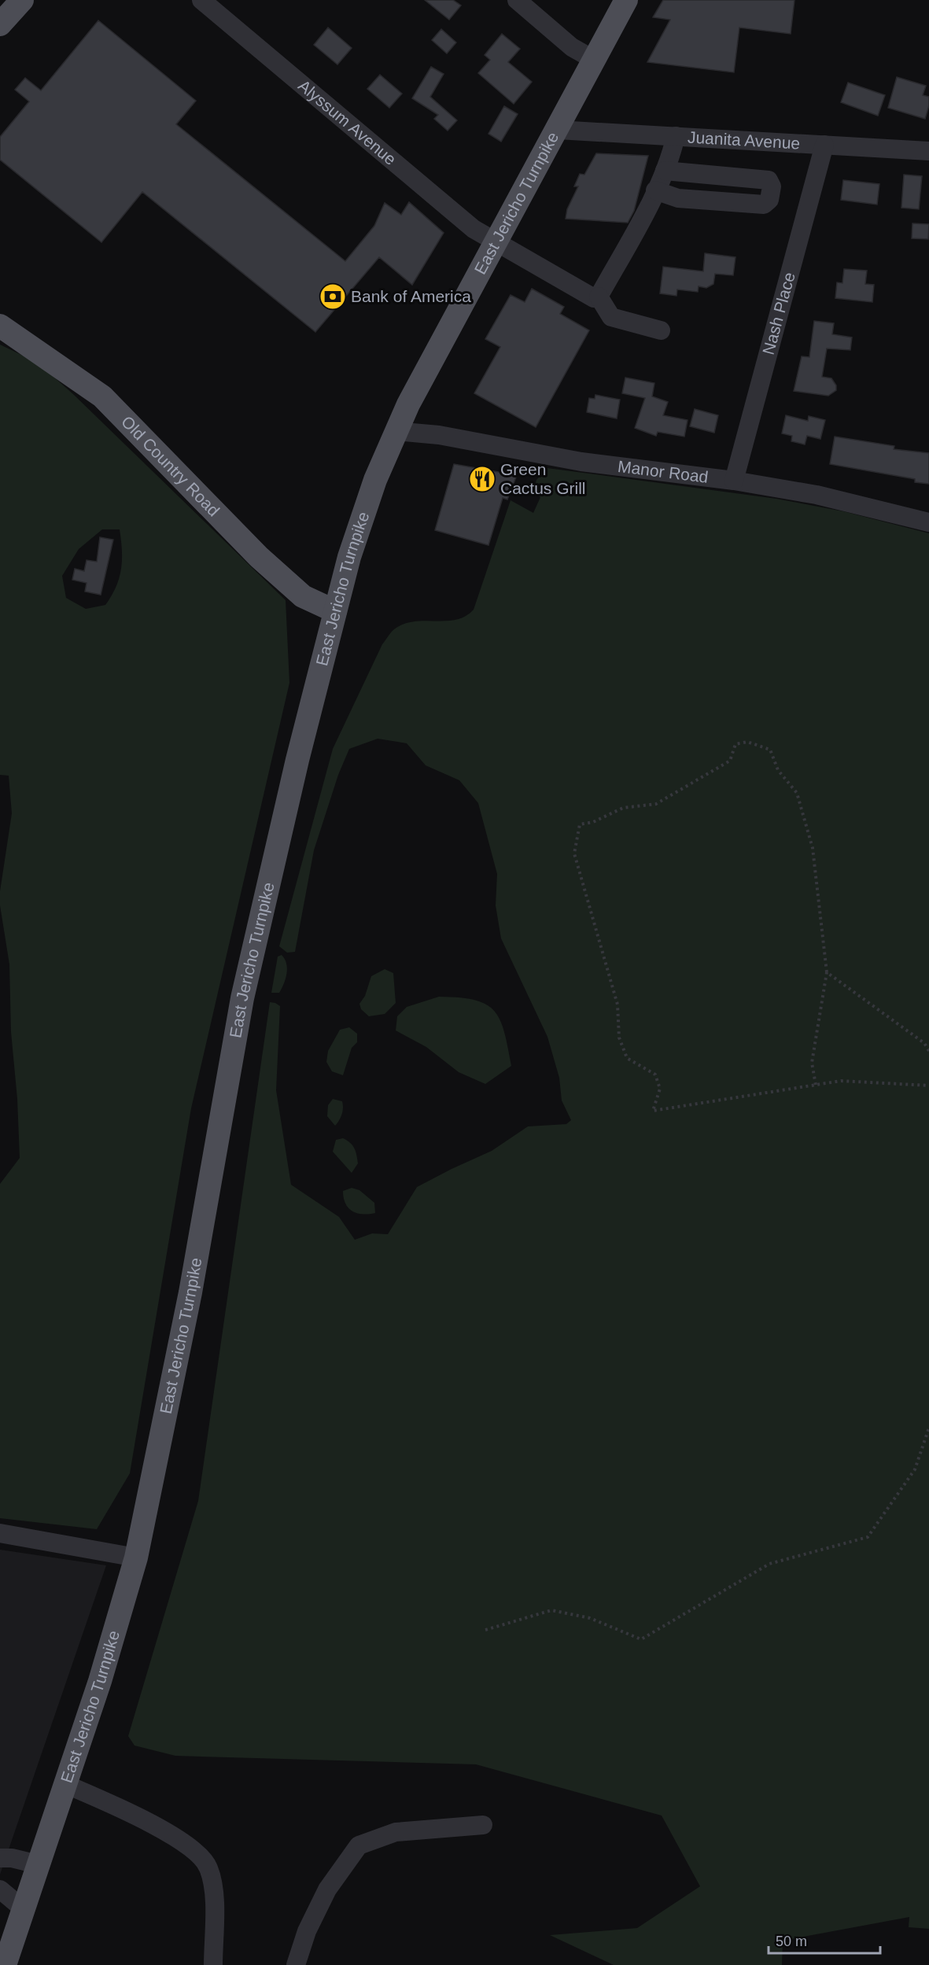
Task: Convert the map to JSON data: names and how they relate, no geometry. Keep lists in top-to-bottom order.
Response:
{
  "streets": {
    "main road": ["East Jericho Turnpike", "Old Country Road"],
    "street": [
      "Alyssum Avenue",
      "Juanita Avenue",
      "Nash Place",
      "Manor Road"
    ]
  },
  "crossings": [
    ["Alyssum Avenue", "East Jericho Turnpike"],
    ["Juanita Avenue", "East Jericho Turnpike"],
    ["Juanita Avenue", "Nash Place"],
    ["East Jericho Turnpike", "Old Country Road"],
    ["East Jericho Turnpike", "Manor Road"],
    ["Nash Place", "Manor Road"]
  ],
  "places": {
    "bank": ["Bank of America"],
    "restaurant": ["Green Cactus Grill"]
  },
  "scale_bar": "50 m"
}
